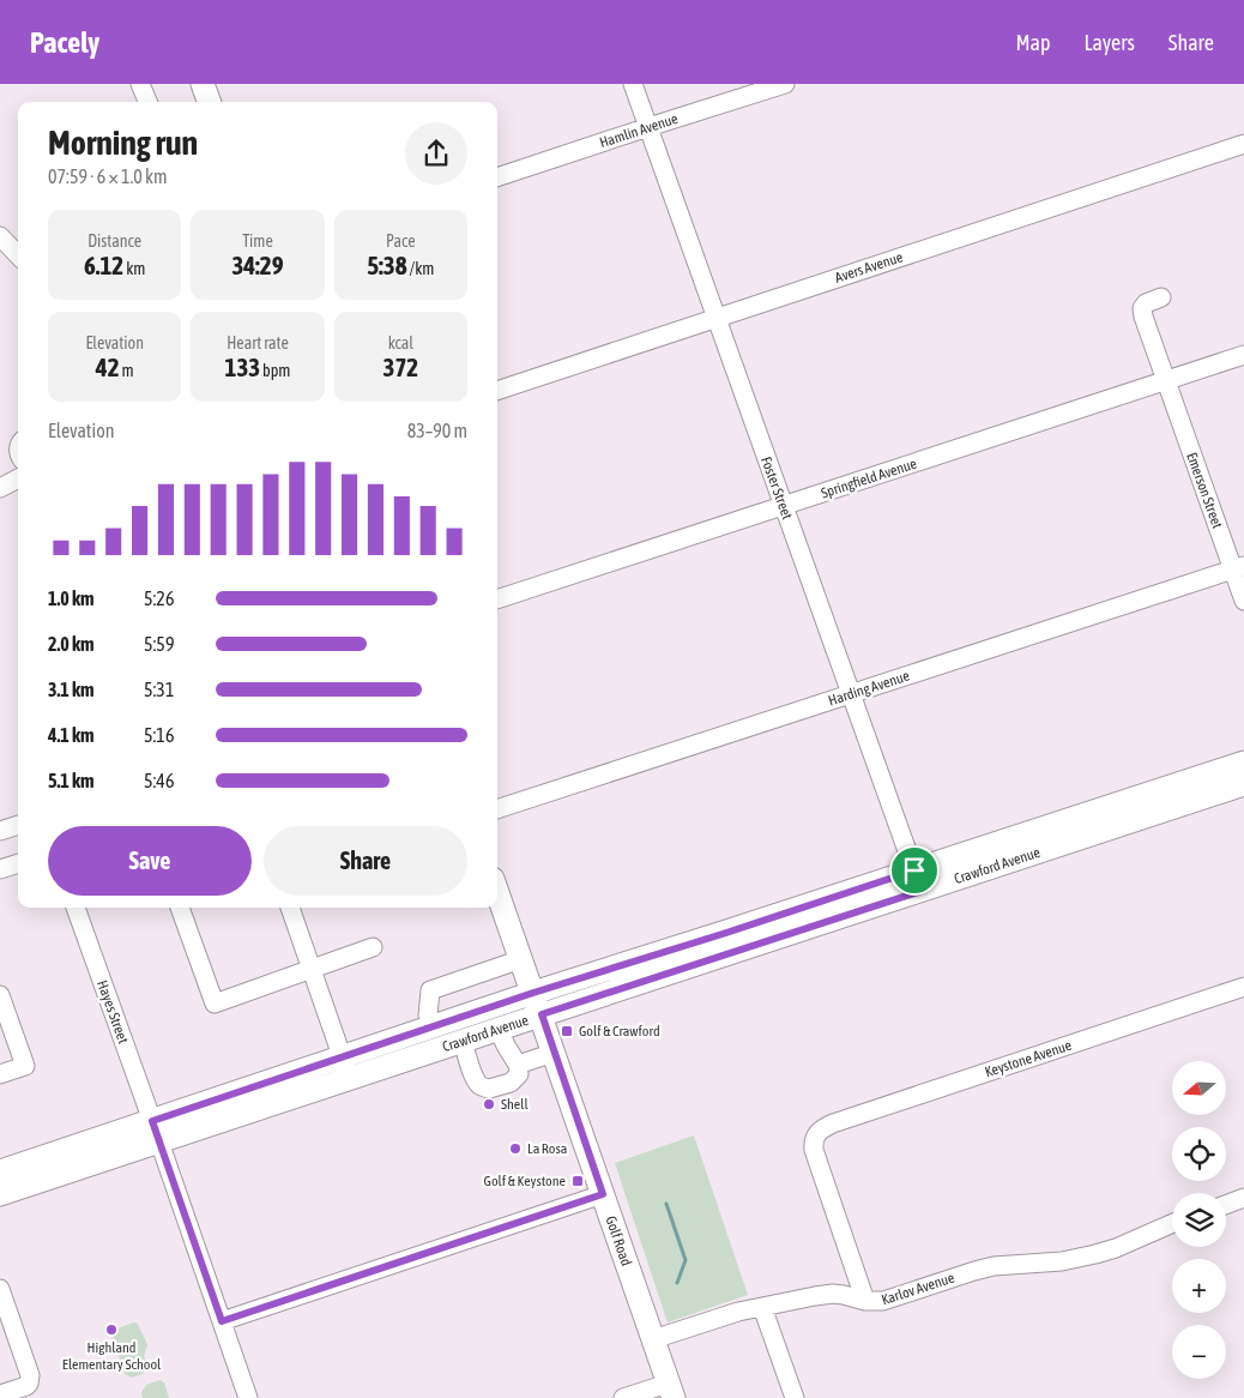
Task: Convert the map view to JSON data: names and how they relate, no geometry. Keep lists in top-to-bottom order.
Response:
{
  "streets": {
    "main road": ["Crawford Avenue", "Golf Road"],
    "street": [
      "Hamlin Avenue",
      "Avers Avenue",
      "Springfield Avenue",
      "Foster Street",
      "Emerson Street",
      "Harding Avenue",
      "Hayes Street",
      "Keystone Avenue",
      "Karlov Avenue"
    ]
  },
  "crossings": [
    ["Hamlin Avenue", "Foster Street"],
    ["Avers Avenue", "Foster Street"],
    ["Springfield Avenue", "Foster Street"],
    ["Springfield Avenue", "Emerson Street"],
    ["Foster Street", "Harding Avenue"],
    ["Foster Street", "Crawford Avenue"],
    ["Emerson Street", "Harding Avenue"],
    ["Crawford Avenue", "Hayes Street"],
    ["Crawford Avenue", "Golf Road"],
    ["Keystone Avenue", "Karlov Avenue"],
    ["Golf Road", "Karlov Avenue"]
  ],
  "places": {
    "transit": ["Golf & Crawford", "Golf & Keystone"],
    "other": ["Shell", "La Rosa", "Highland Elementary School"]
  },
  "north": "left",
  "page": {
    "header": "Pacely",
    "nav": ["Map", "Layers", "Share"],
    "heading": ["Morning run", "07:59 · 6 × 1.0 km"],
    "stats": [
      ["Distance", "6.12 km"],
      ["Time", "34:29"],
      ["Pace", "5:38 /km"],
      ["Elevation", "42 m"],
      ["Heart rate", "133 bpm"],
      ["kcal", "372"]
    ],
    "chart": ["Elevation", "83–90 m"],
    "list": [
      {
        "name": "1.0 km",
        "note": "5:26"
      },
      {
        "name": "2.0 km",
        "note": "5:59"
      },
      {
        "name": "3.1 km",
        "note": "5:31"
      },
      {
        "name": "4.1 km",
        "note": "5:16"
      },
      {
        "name": "5.1 km",
        "note": "5:46"
      }
    ],
    "buttons": ["Save", "Share"],
    "map_buttons": ["+", "−"]
  }
}
